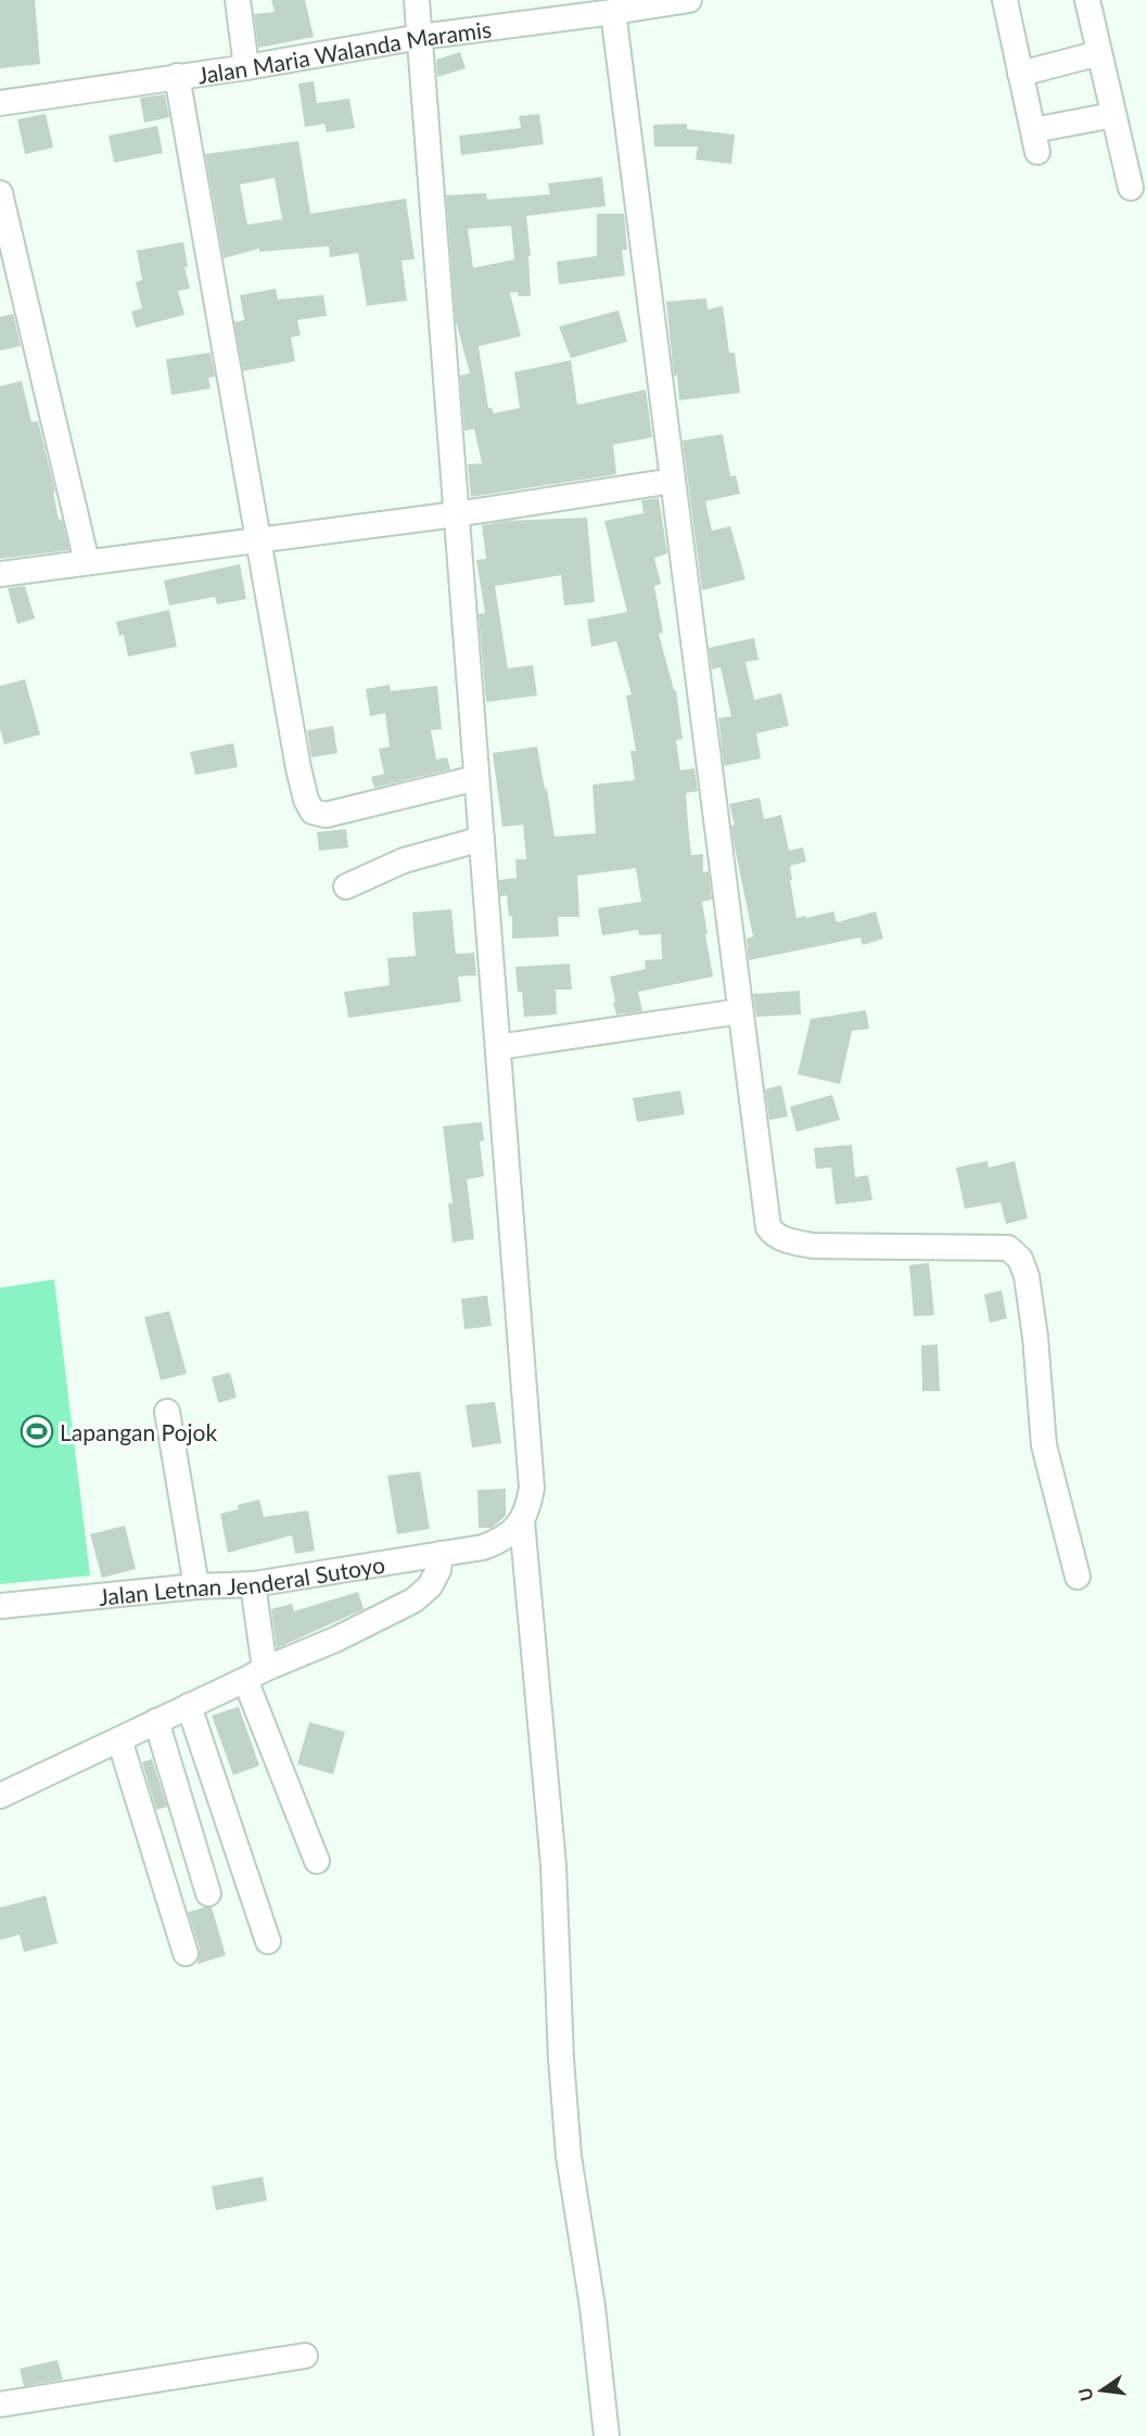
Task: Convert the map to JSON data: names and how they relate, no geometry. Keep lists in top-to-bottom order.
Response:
{
  "streets": {
    "street": ["Jalan Maria Walanda Maramis", "Jalan Letnan Jenderal Sutoyo"]
  },
  "places": {
    "sports": ["Lapangan Pojok"]
  },
  "north": "left"
}
